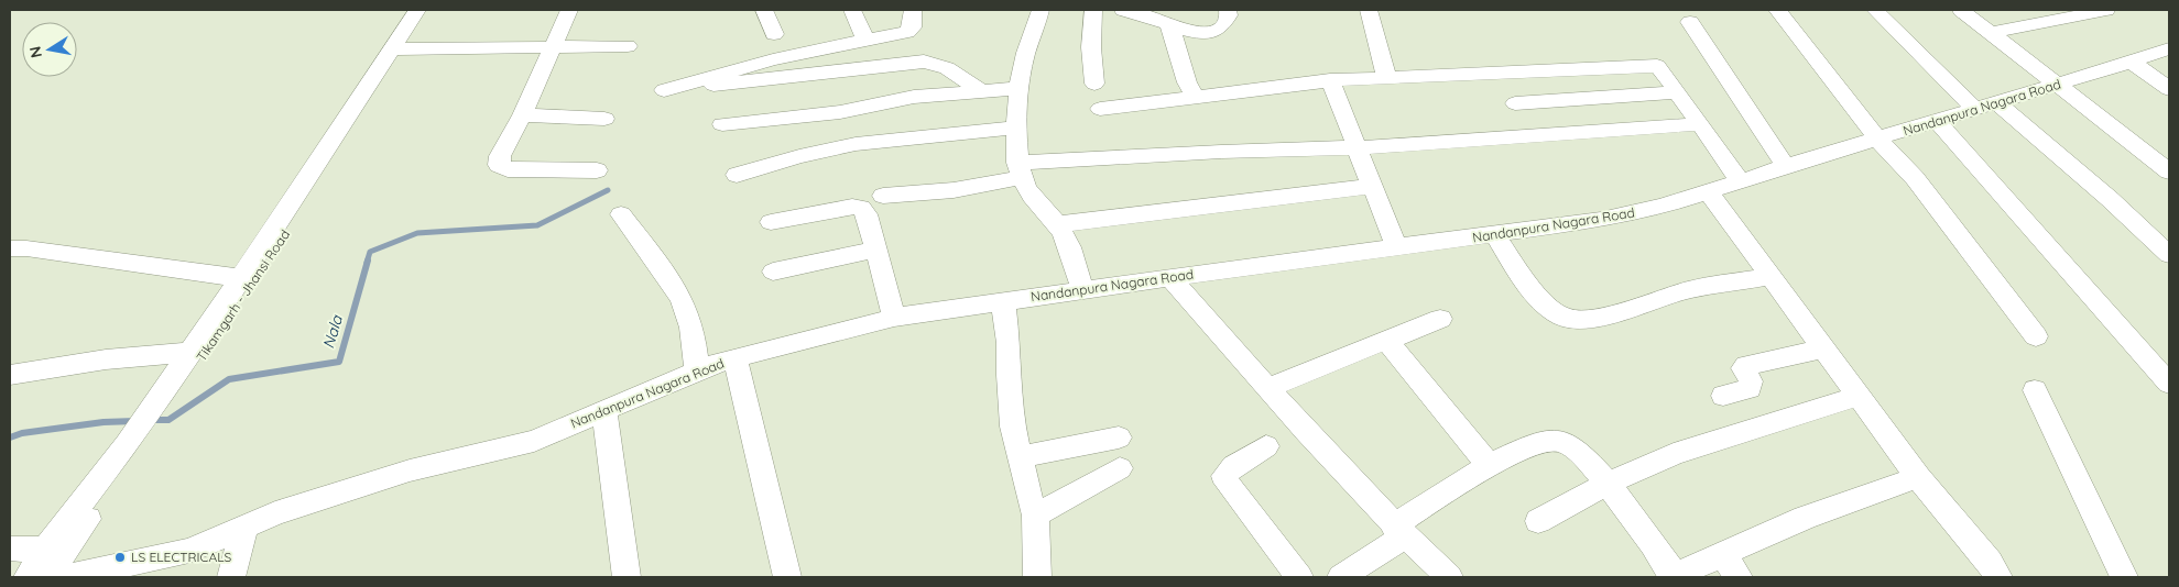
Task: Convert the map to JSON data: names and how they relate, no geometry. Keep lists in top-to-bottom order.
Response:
{
  "streets": {
    "street": ["Nandanpura Nagara Road", "Tikamgarh - Jhansi Road"]
  },
  "water": ["Nala"],
  "places": ["LS ELECTRICALS"],
  "north": "left"
}
